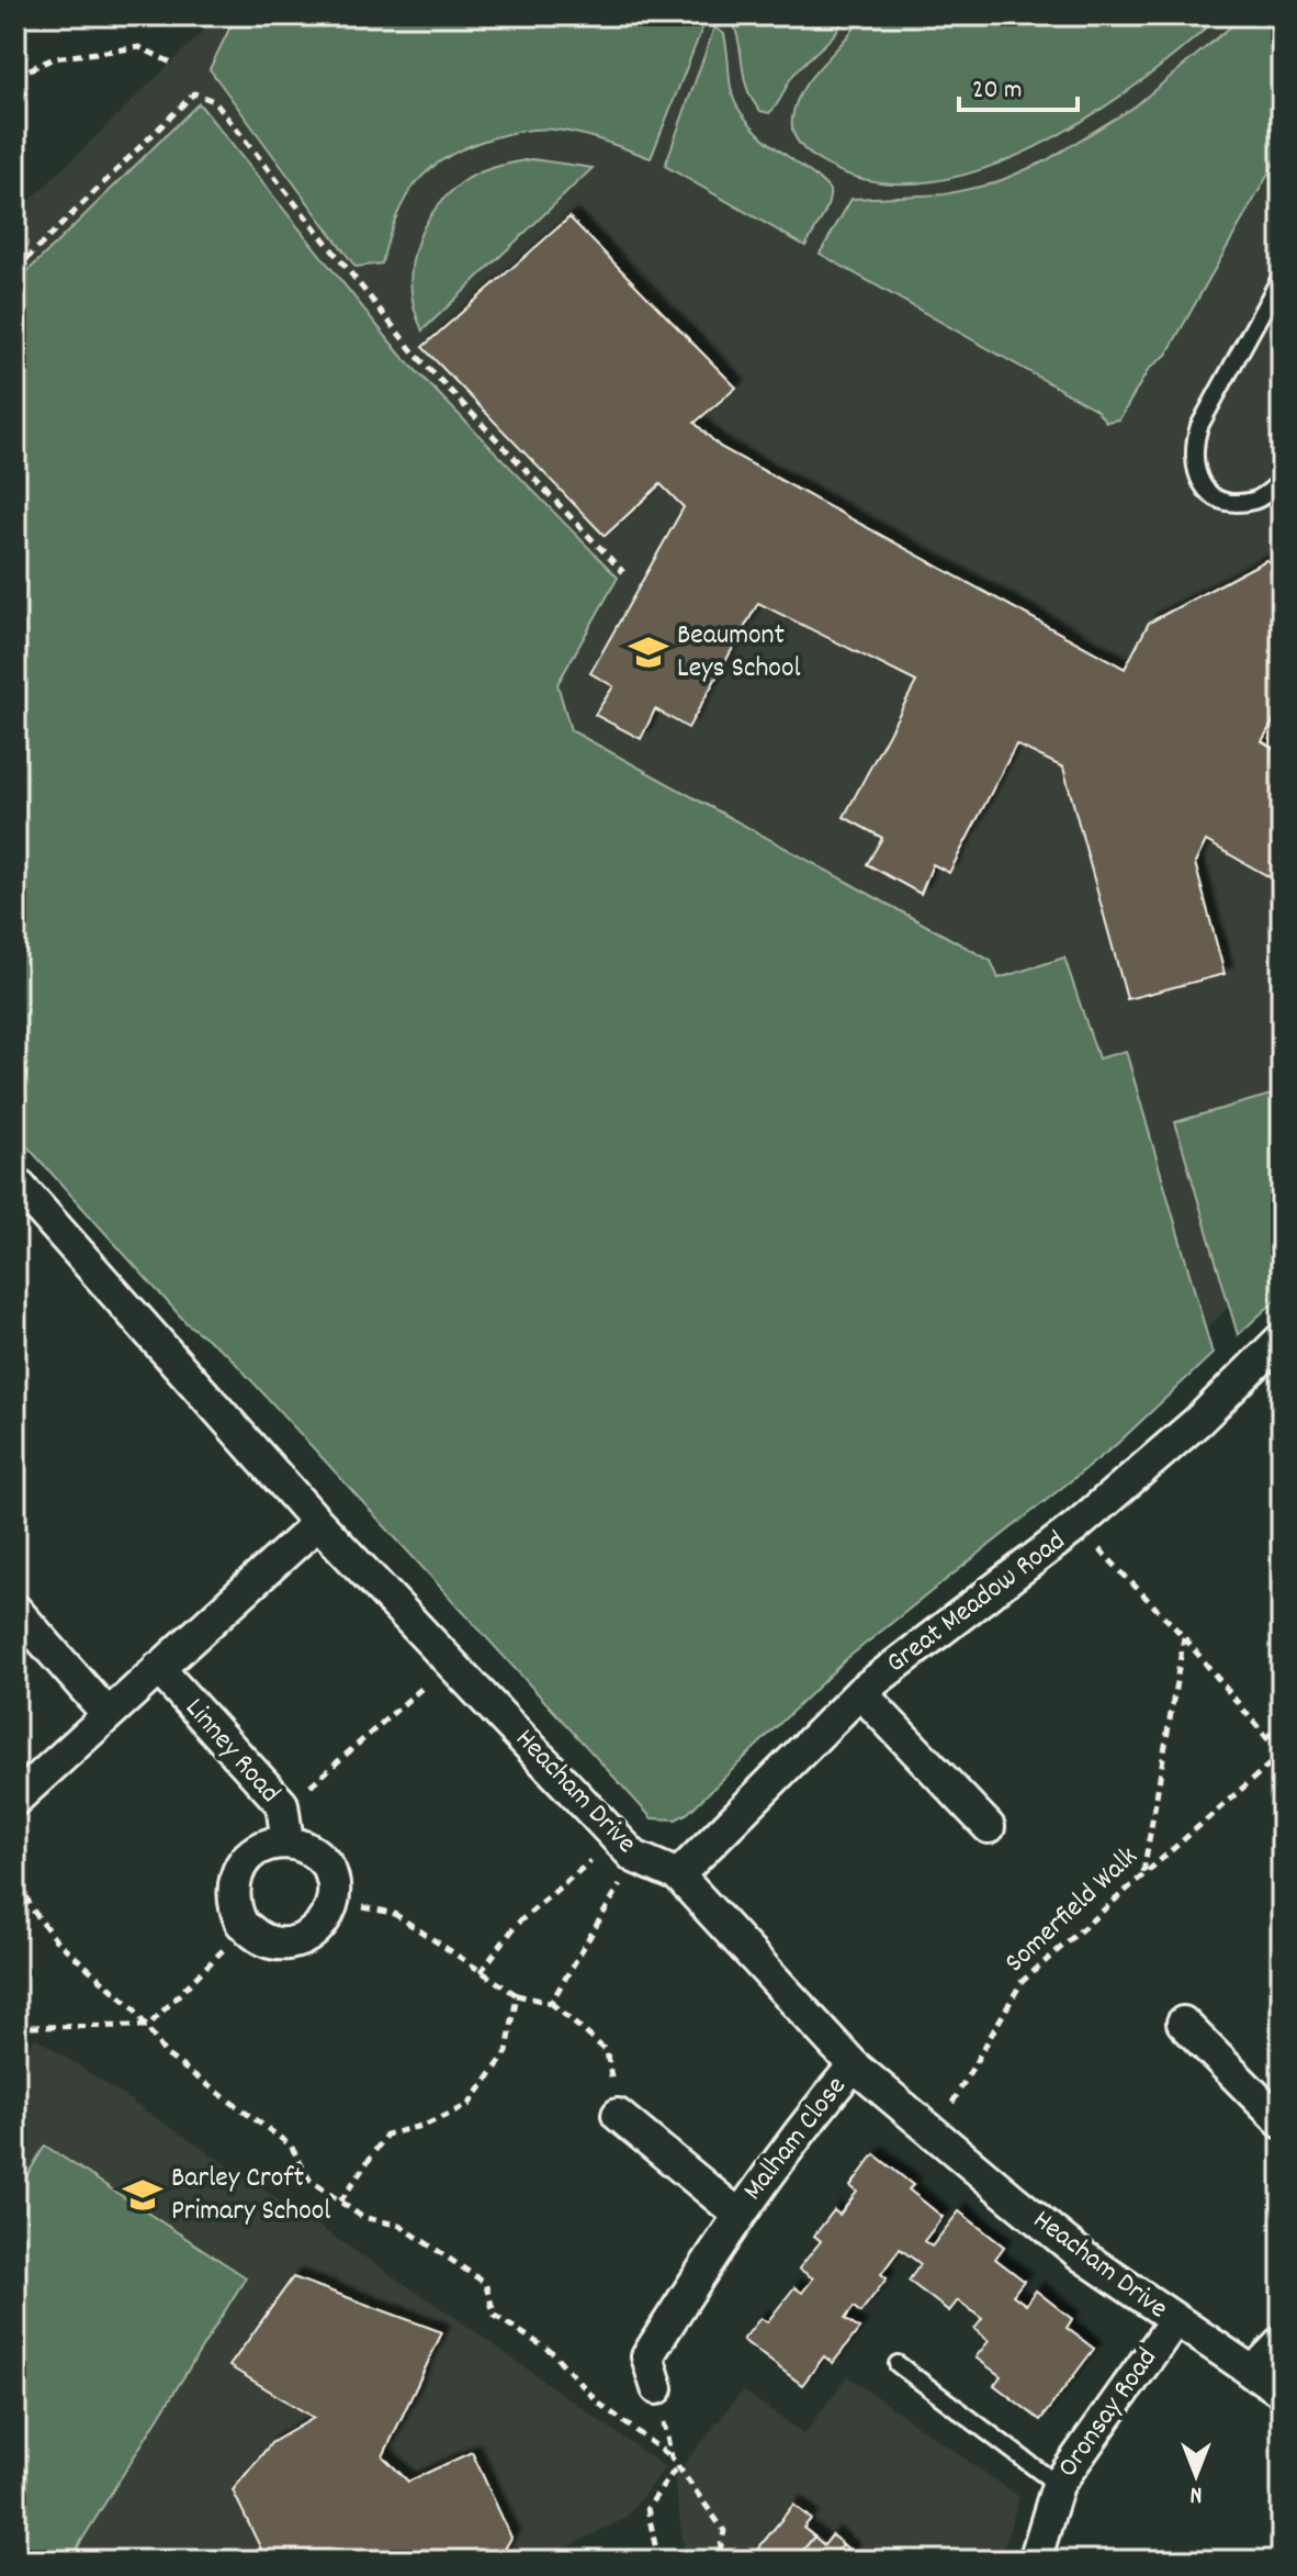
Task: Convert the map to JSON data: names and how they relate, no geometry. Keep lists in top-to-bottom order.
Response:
{
  "streets": {
    "street": [
      "Great Meadow Road",
      "Linney Road",
      "Heacham Drive",
      "Malham Close",
      "Oronsay Road"
    ],
    "path": ["Somerfield Walk"]
  },
  "crossings": [
    ["Great Meadow Road", "Heacham Drive"],
    ["Great Meadow Road", "Somerfield Walk"],
    ["Heacham Drive", "Somerfield Walk"],
    ["Heacham Drive", "Malham Close"],
    ["Heacham Drive", "Oronsay Road"]
  ],
  "places": {
    "school or university": ["Beaumont Leys School", "Barley Croft Primary School"]
  },
  "scale_bar": "20 m",
  "north": "bottom"
}
